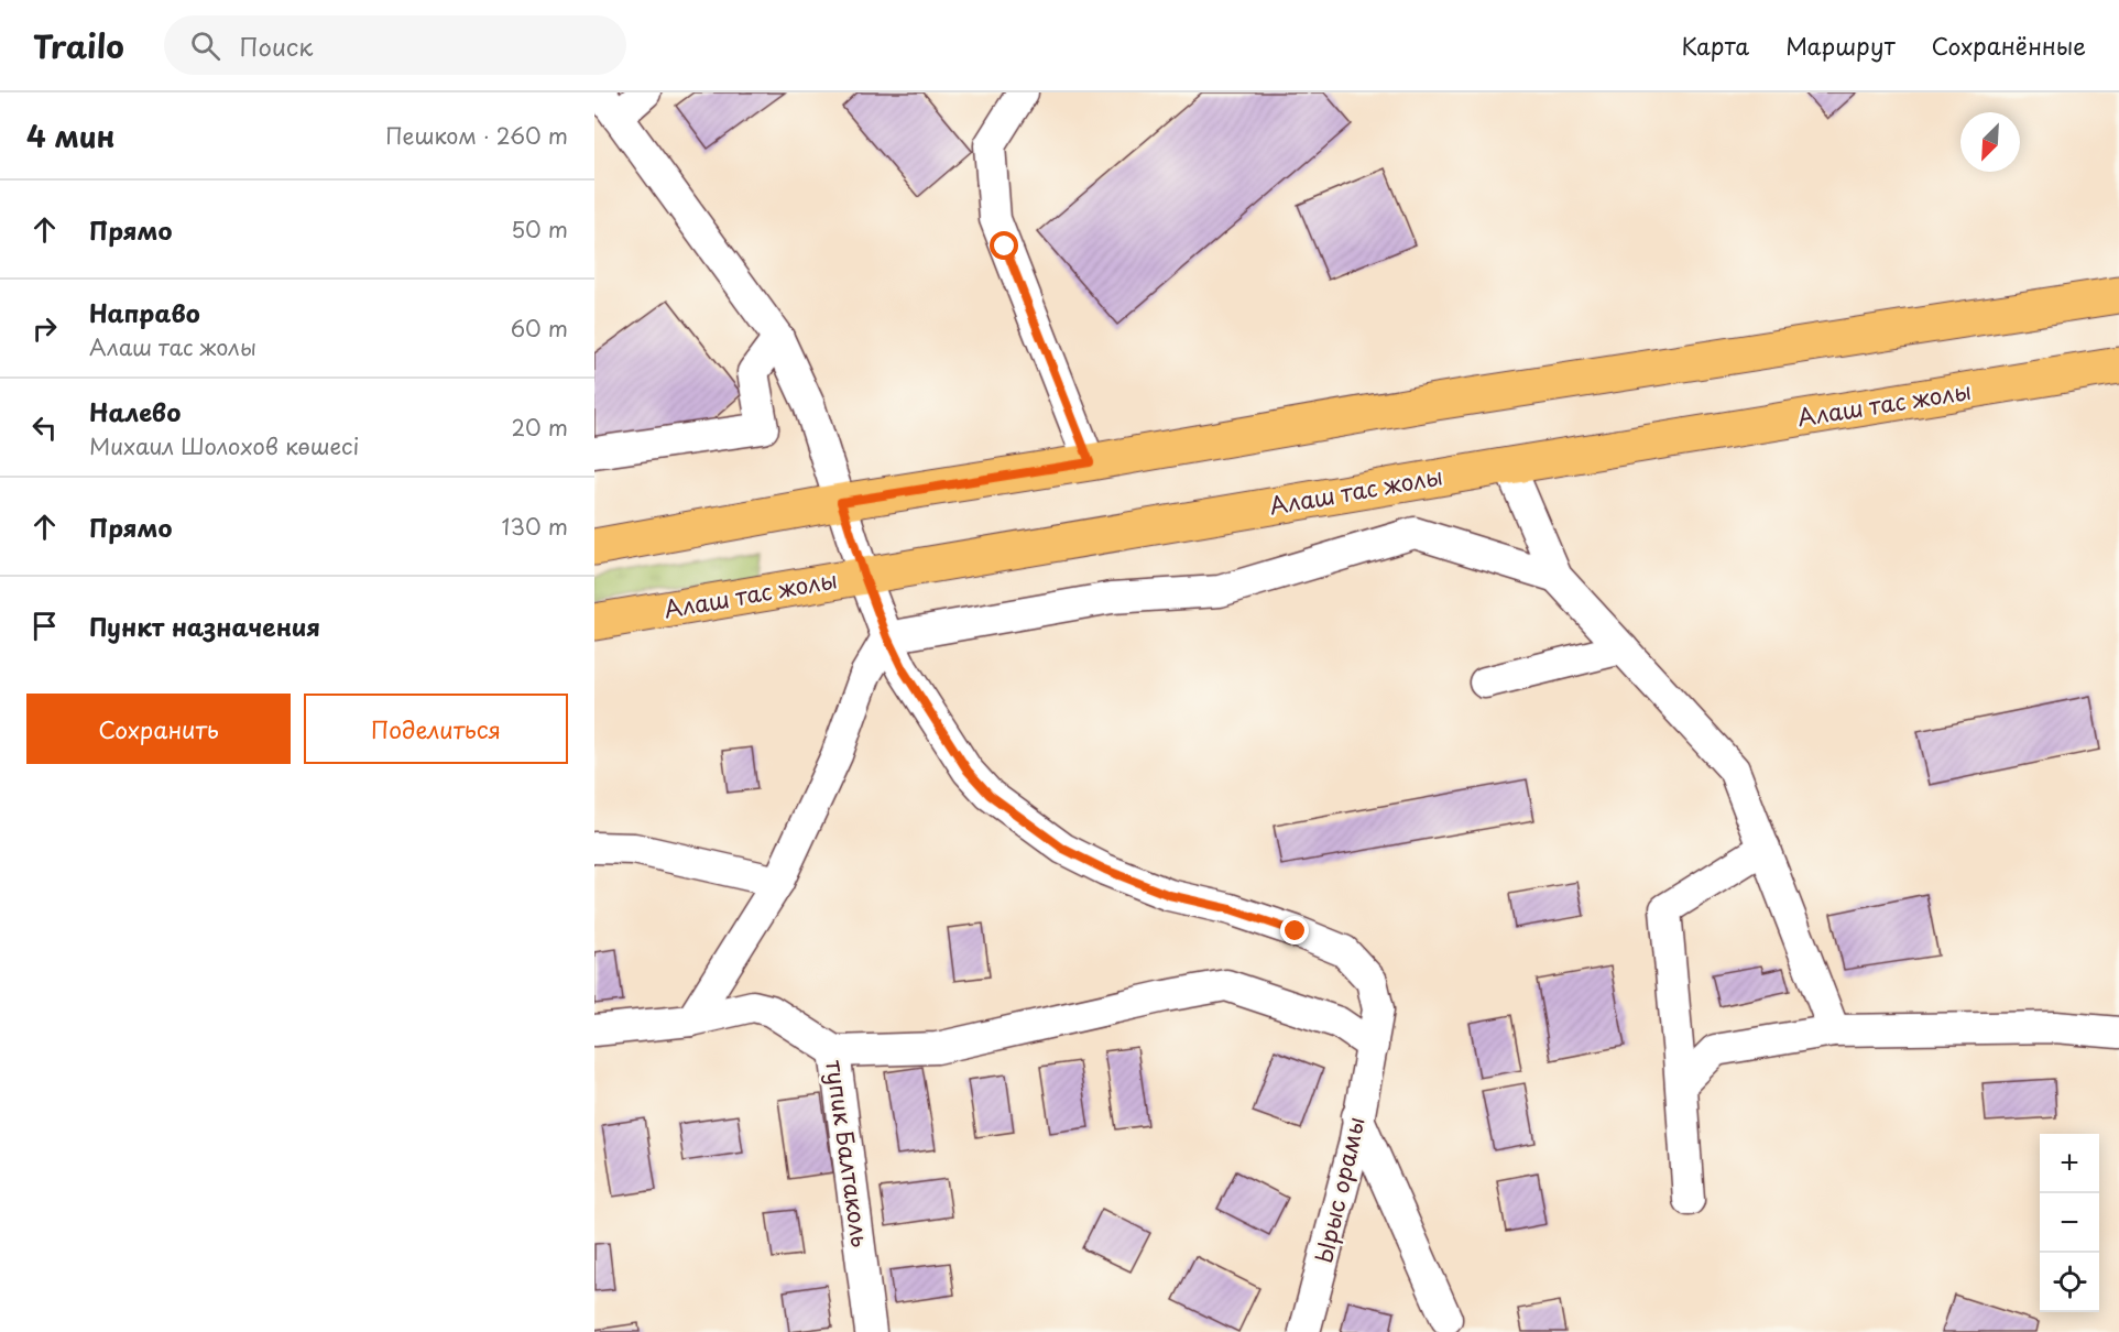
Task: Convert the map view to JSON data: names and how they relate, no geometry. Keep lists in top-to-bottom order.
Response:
{
  "streets": {
    "main road": ["Алаш тас жолы"],
    "street": ["тупик Балтаколь", "Ырыс орамы"]
  },
  "crossings": [
    ["Алаш тас жолы", "Ырыс орамы"]
  ],
  "north": "bottom left",
  "page": {
    "header": "Trailo",
    "search": "Поиск",
    "nav": ["Карта", "Маршрут", "Сохранённые"],
    "heading": ["4 мин", "Пешком · 260 m"],
    "list": [
      ["Прямо", "50 m"],
      ["Направо", "Алаш тас жолы", "60 m"],
      ["Налево", "Михаил Шолохов көшесі", "20 m"],
      ["Прямо", "130 m"],
      "Пункт назначения"
    ],
    "buttons": ["Сохранить", "Поделиться"],
    "map_buttons": ["+", "−"]
  }
}
